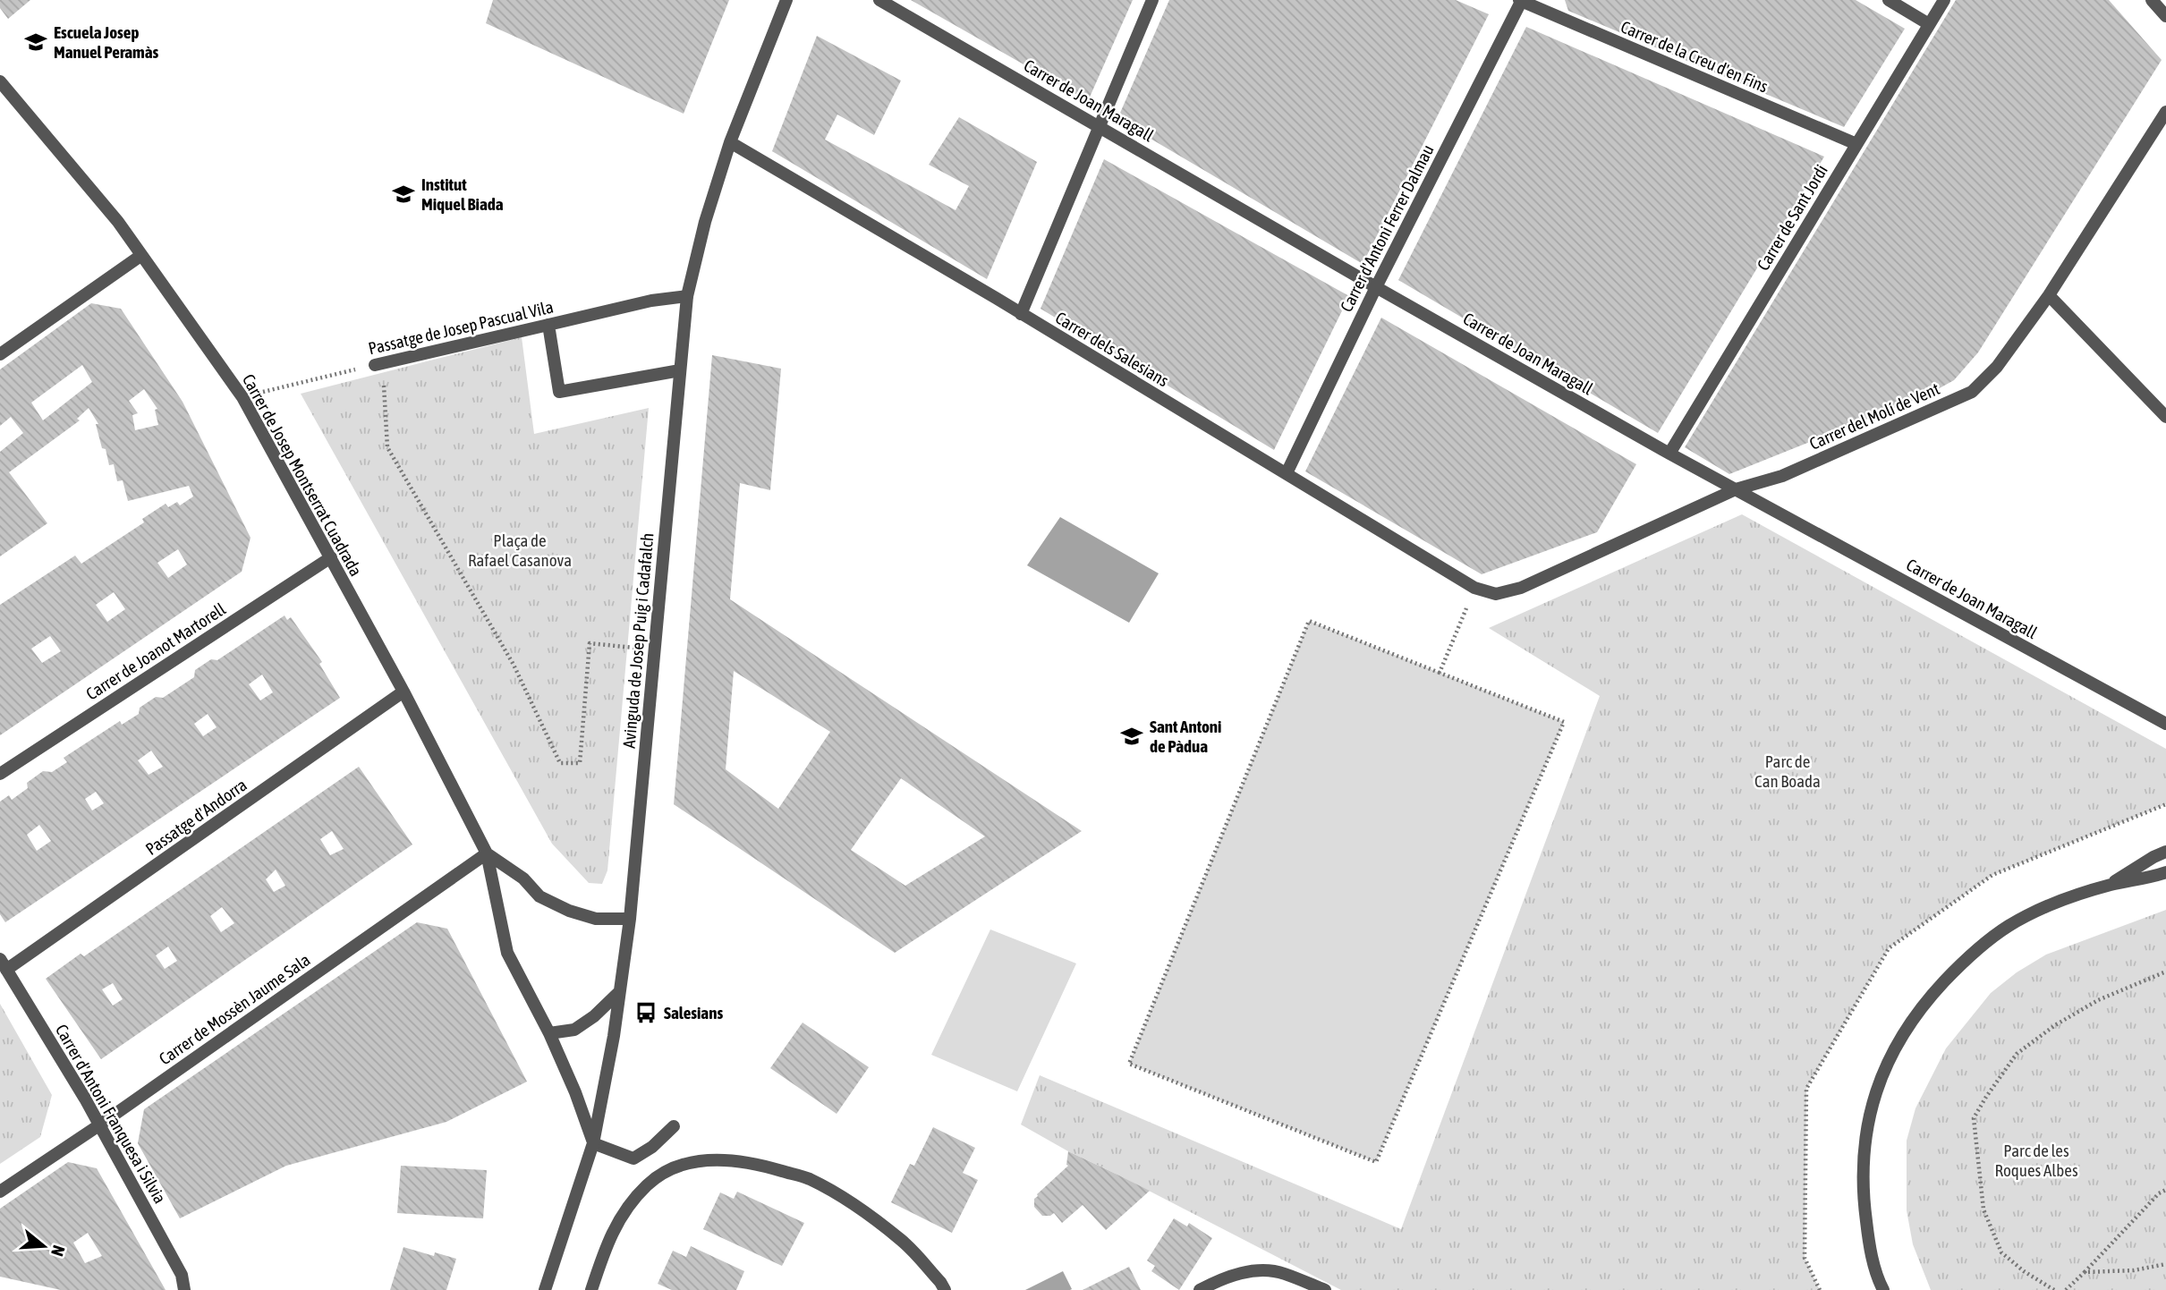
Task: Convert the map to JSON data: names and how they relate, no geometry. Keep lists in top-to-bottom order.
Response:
{
  "streets": {
    "street": [
      "Carrer de la Creu d'en Fins",
      "Carrer de Joan Maragall",
      "Carrer de Sant Jordi",
      "Carrer d'Antoni Ferrer Dalmau",
      "Passatge de Josep Pascual Vila",
      "Carrer dels Salesians",
      "Carrer del Molí de Vent",
      "Carrer de Josep Montserrat Cuadrada",
      "Avinguda de Josep Puig i Cadafalch",
      "Carrer de Joanot Martorell",
      "Passatge d'Andorra",
      "Carrer de Mossèn Jaume Sala",
      "Carrer d'Antoni Franquesa i Silvia"
    ]
  },
  "crossings": [
    ["Carrer de la Creu d'en Fins", "Carrer de Sant Jordi"],
    ["Carrer de la Creu d'en Fins", "Carrer d'Antoni Ferrer Dalmau"],
    ["Carrer de Joan Maragall", "Carrer de Sant Jordi"],
    ["Carrer de Joan Maragall", "Carrer d'Antoni Ferrer Dalmau"],
    ["Carrer de Joan Maragall", "Carrer del Molí de Vent"],
    ["Carrer d'Antoni Ferrer Dalmau", "Carrer dels Salesians"],
    ["Passatge de Josep Pascual Vila", "Carrer de Josep Montserrat Cuadrada"],
    ["Passatge de Josep Pascual Vila", "Avinguda de Josep Puig i Cadafalch"],
    ["Carrer dels Salesians", "Carrer del Molí de Vent"],
    ["Carrer dels Salesians", "Avinguda de Josep Puig i Cadafalch"],
    ["Carrer de Josep Montserrat Cuadrada", "Avinguda de Josep Puig i Cadafalch"],
    ["Carrer de Josep Montserrat Cuadrada", "Carrer de Joanot Martorell"],
    ["Carrer de Josep Montserrat Cuadrada", "Passatge d'Andorra"],
    ["Carrer de Josep Montserrat Cuadrada", "Carrer de Mossèn Jaume Sala"],
    ["Passatge d'Andorra", "Carrer d'Antoni Franquesa i Silvia"],
    ["Carrer de Mossèn Jaume Sala", "Carrer d'Antoni Franquesa i Silvia"]
  ],
  "parks": ["Plaça de Rafael Casanova", "Parc de Can Boada", "Parc de les Roques Albes"],
  "places": {
    "school or university": ["Escuela Josep Manuel Peramàs", "Institut Miquel Biada", "Sant Antoni de Pàdua"],
    "bus stop": ["Salesians"]
  },
  "north": "right"
}
